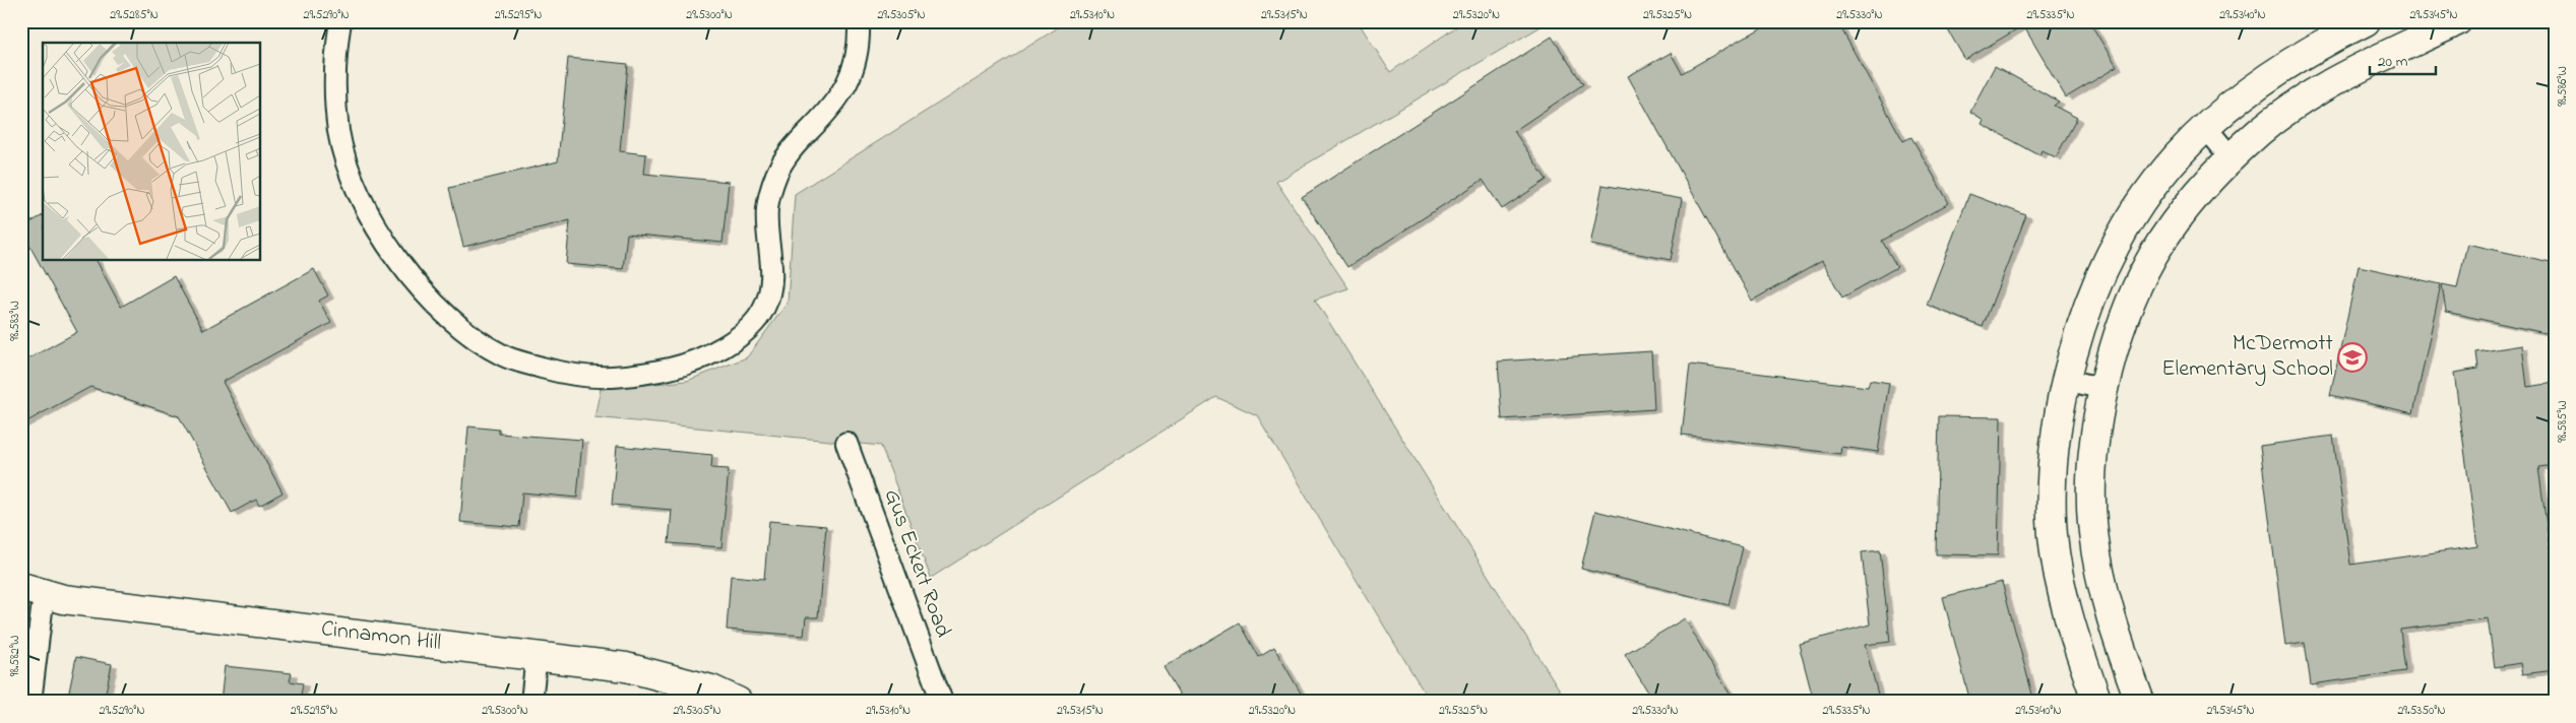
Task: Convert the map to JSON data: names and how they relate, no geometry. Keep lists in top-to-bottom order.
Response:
{
  "streets": {
    "street": ["Gus Eckert Road", "Cinnamon Hill"]
  },
  "places": {
    "school or university": ["McDermott Elementary School"]
  },
  "scale_bar": "20 m",
  "coordinates": [
    "29.5285°N",
    "29.5290°N",
    "29.5295°N",
    "29.5300°N",
    "29.5305°N",
    "29.5310°N",
    "29.5315°N",
    "29.5320°N",
    "29.5325°N",
    "29.5330°N",
    "29.5335°N",
    "29.5340°N",
    "29.5345°N",
    "98.586°W",
    "98.583°W",
    "98.585°W",
    "98.582°W",
    "29.5350°N"
  ]
}
